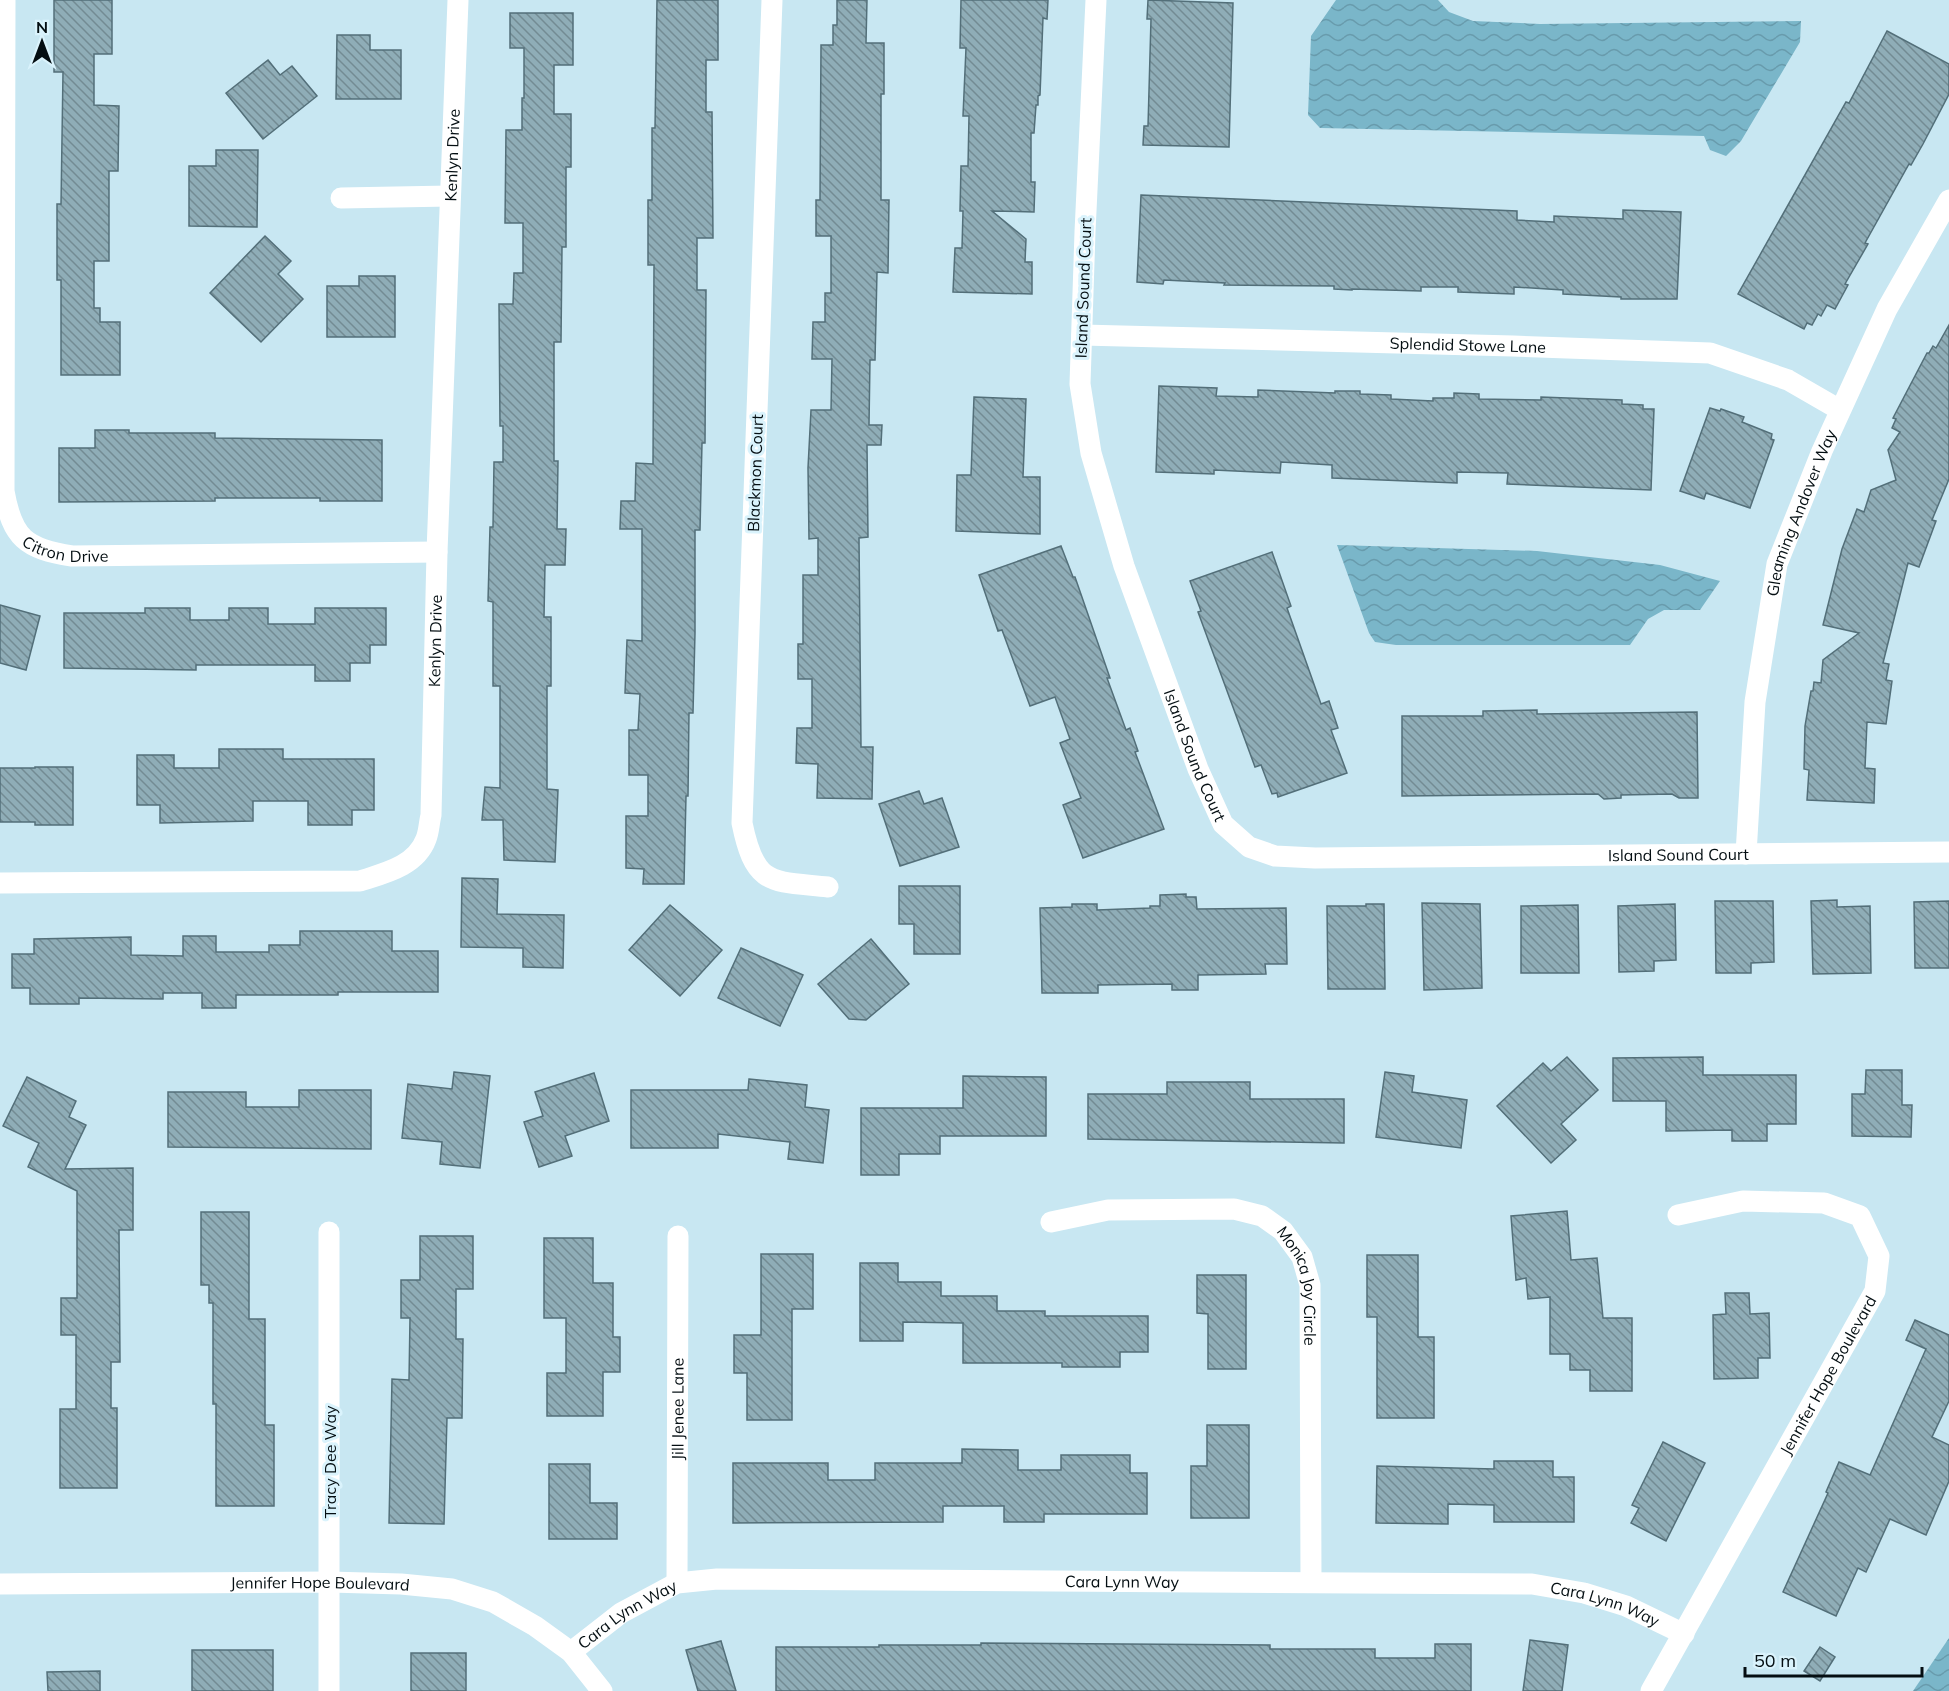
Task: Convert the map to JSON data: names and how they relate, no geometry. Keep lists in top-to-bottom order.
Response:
{
  "streets": {
    "street": [
      "Kenlyn Drive",
      "Island Sound Court",
      "Splendid Stowe Lane",
      "Blackmon Court",
      "Gleaming Andover Way",
      "Citron Drive",
      "Monica Joy Circle",
      "Jennifer Hope Boulevard",
      "Jill Jenee Lane",
      "Tracy Dee Way",
      "Cara Lynn Way"
    ]
  },
  "crossings": [
    ["Kenlyn Drive", "Citron Drive"],
    ["Island Sound Court", "Splendid Stowe Lane"],
    ["Island Sound Court", "Gleaming Andover Way"],
    ["Splendid Stowe Lane", "Gleaming Andover Way"],
    ["Monica Joy Circle", "Cara Lynn Way"],
    ["Jennifer Hope Boulevard", "Tracy Dee Way"],
    ["Jennifer Hope Boulevard", "Cara Lynn Way"],
    ["Jill Jenee Lane", "Cara Lynn Way"]
  ],
  "scale_bar": "50 m",
  "north": "top"
}
